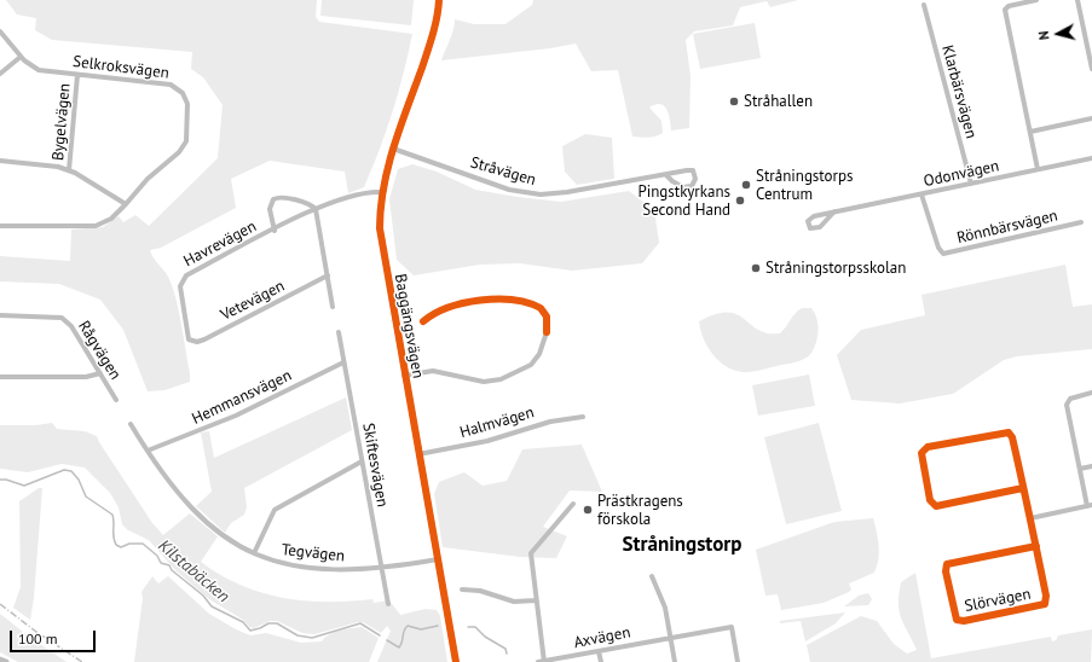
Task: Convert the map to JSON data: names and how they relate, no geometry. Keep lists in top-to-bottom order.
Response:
{
  "streets": {
    "street": [
      "Selkroksvägen",
      "Klarbärsvägen",
      "Bygelvägen",
      "Stråvägen",
      "Odonvägen",
      "Rönnbärsvägen",
      "Havrevägen",
      "Vetevägen",
      "Baggängsvägen",
      "Rågvägen",
      "Hemmansvägen",
      "Halmvägen",
      "Skiftesvägen",
      "Tegvägen",
      "Slörvägen",
      "Axvägen"
    ]
  },
  "crossings": [
    ["Selkroksvägen", "Bygelvägen"],
    ["Klarbärsvägen", "Odonvägen"],
    ["Stråvägen", "Baggängsvägen"],
    ["Odonvägen", "Rönnbärsvägen"],
    ["Havrevägen", "Vetevägen"],
    ["Havrevägen", "Baggängsvägen"],
    ["Baggängsvägen", "Halmvägen"],
    ["Baggängsvägen", "Tegvägen"],
    ["Hemmansvägen", "Skiftesvägen"],
    ["Hemmansvägen", "Tegvägen"],
    ["Skiftesvägen", "Tegvägen"]
  ],
  "districts": ["Stråningstorp"],
  "water": ["Kilstabäcken"],
  "places": [
    "Stråhallen",
    "Stråningstorps Centrum",
    "Pingstkyrkans Second Hand",
    "Stråningstorpsskolan",
    "Prästkragens förskola"
  ],
  "scale_bar": "100 m",
  "north": "left"
}
